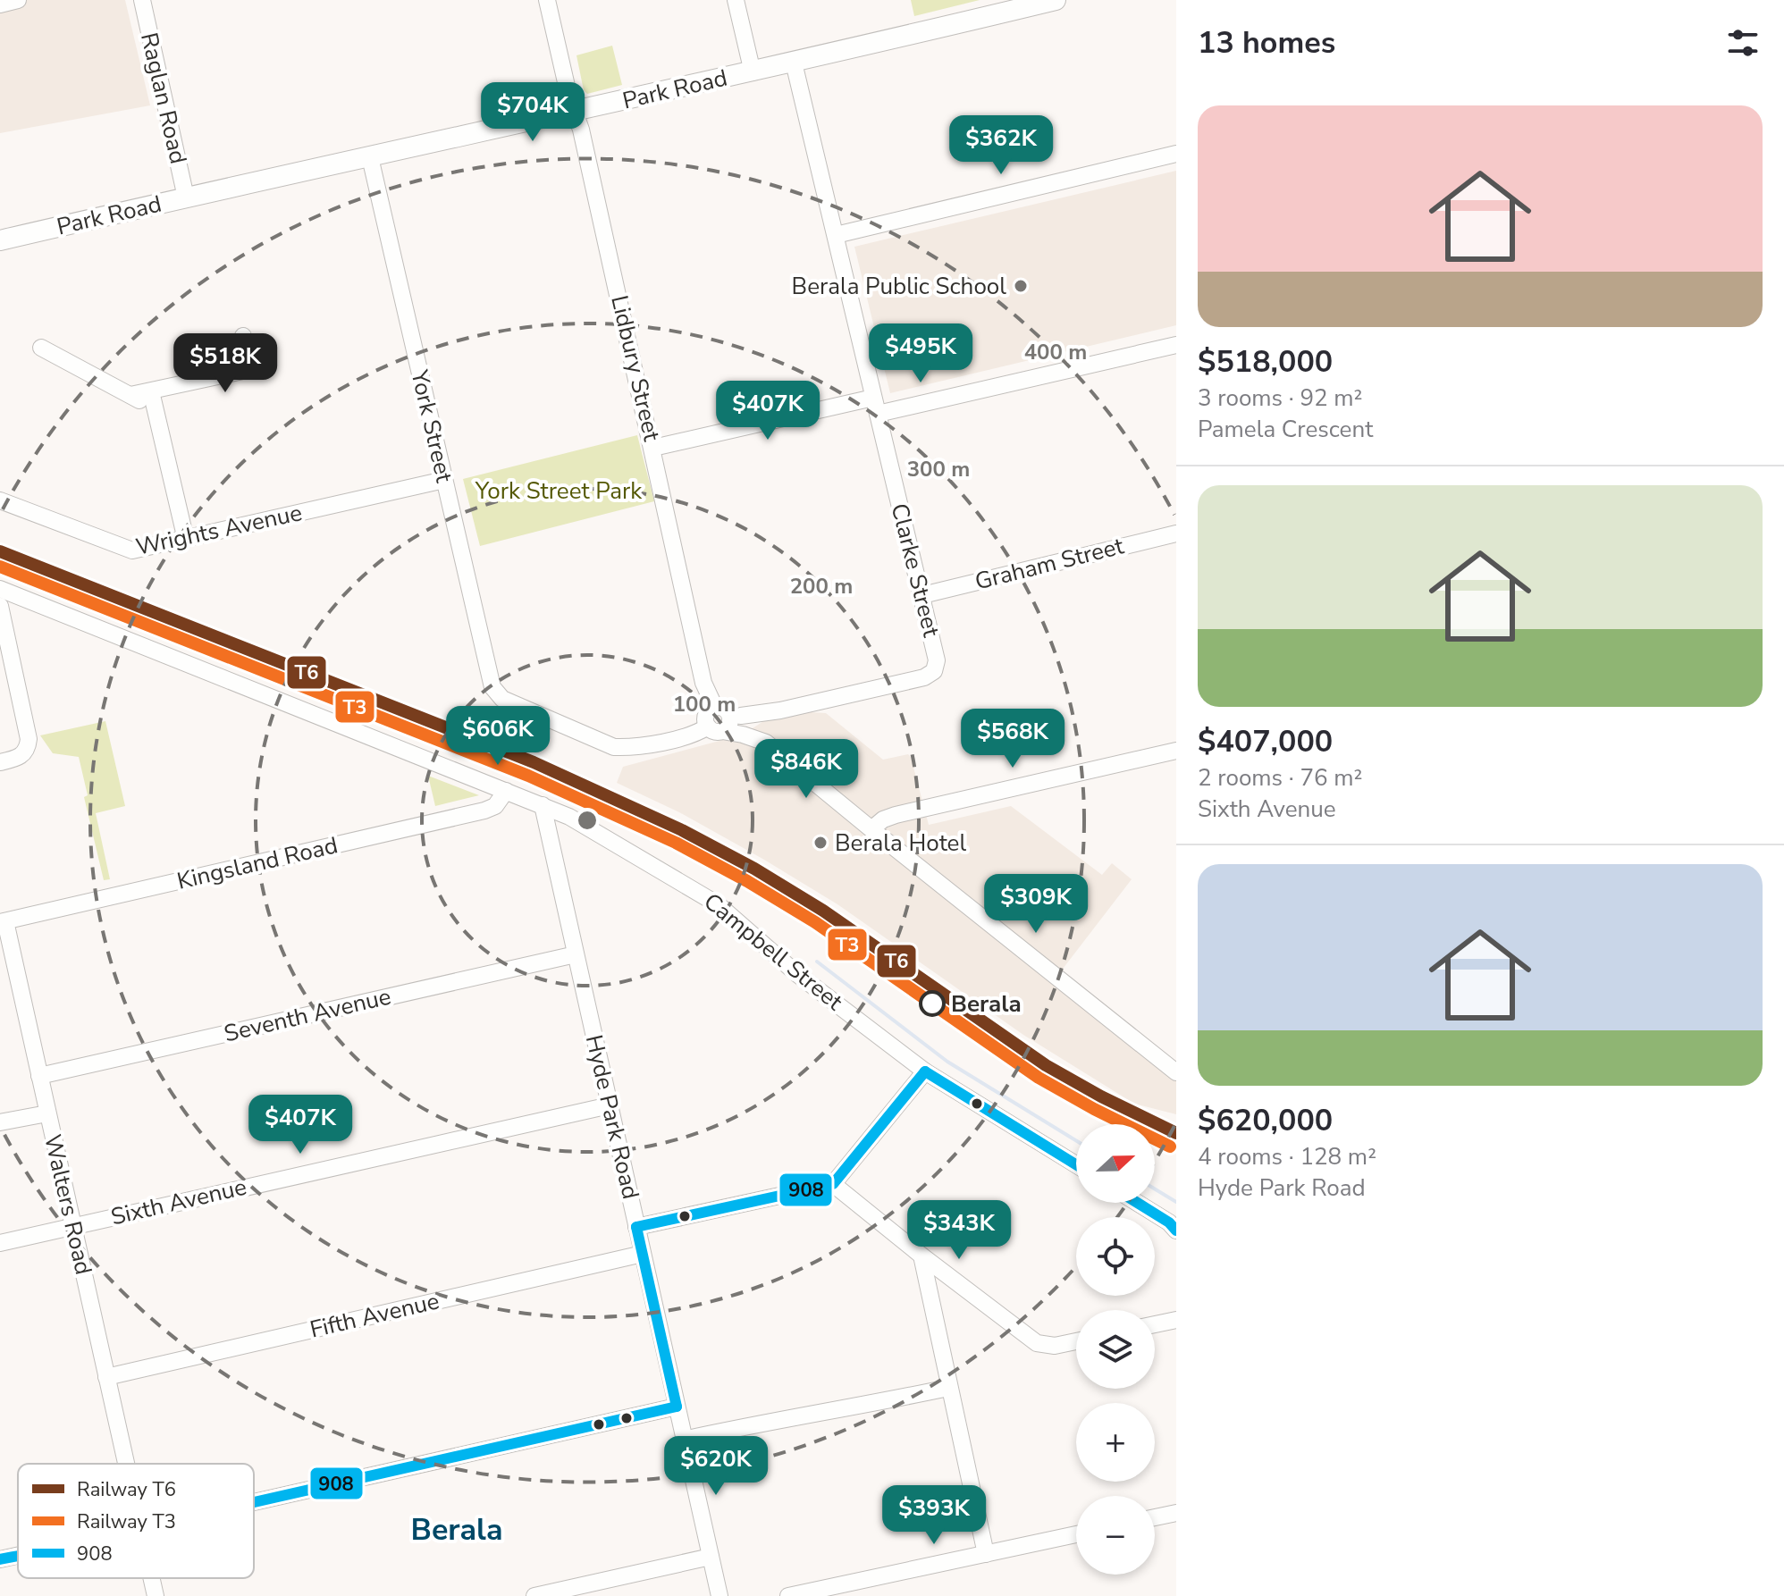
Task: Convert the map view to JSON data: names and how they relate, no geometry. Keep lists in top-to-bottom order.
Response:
{
  "streets": {
    "main road": ["Park Road"],
    "street": [
      "Raglan Road",
      "Lidbury Street",
      "York Street",
      "Wrights Avenue",
      "Graham Street",
      "Clarke Street",
      "Kingsland Road",
      "Campbell Street",
      "Seventh Avenue",
      "Hyde Park Road",
      "Sixth Avenue",
      "Walters Road",
      "Fifth Avenue"
    ]
  },
  "crossings": [
    ["Park Road", "Raglan Road"],
    ["Park Road", "Lidbury Street"],
    ["Park Road", "York Street"],
    ["Park Road", "Clarke Street"],
    ["Lidbury Street", "Clarke Street"],
    ["York Street", "Wrights Avenue"],
    ["York Street", "Clarke Street"],
    ["Graham Street", "Clarke Street"],
    ["Kingsland Road", "Campbell Street"],
    ["Kingsland Road", "Walters Road"],
    ["Campbell Street", "Hyde Park Road"],
    ["Seventh Avenue", "Hyde Park Road"],
    ["Seventh Avenue", "Walters Road"],
    ["Hyde Park Road", "Sixth Avenue"],
    ["Hyde Park Road", "Fifth Avenue"],
    ["Sixth Avenue", "Walters Road"],
    ["Walters Road", "Fifth Avenue"]
  ],
  "districts": ["Berala"],
  "parks": ["York Street Park"],
  "places": ["Berala Public School", "Berala Hotel", "Berala"],
  "lines": ["rail line T6", "rail line T3", "transit line 908"],
  "legend": ["Railway T6", "Railway T3", "908"],
  "north": "right",
  "page": {
    "heading": "13 homes",
    "price": [
      "$704K",
      "$362K",
      "$495K",
      "$518K",
      "$407K",
      "$606K",
      "$568K",
      "$846K",
      "$309K",
      "$407K",
      "$343K",
      "$620K",
      "$393K"
    ],
    "list": [
      {
        "name": "$518,000",
        "note": "3 rooms · 92 m² · Pamela Crescent"
      },
      {
        "name": "$407,000",
        "note": "2 rooms · 76 m² · Sixth Avenue"
      },
      {
        "name": "$620,000",
        "note": "4 rooms · 128 m² · Hyde Park Road"
      }
    ],
    "map_buttons": ["+", "−"]
  },
  "rings": [
    "400 m",
    "300 m",
    "200 m",
    "100 m"
  ]
}
